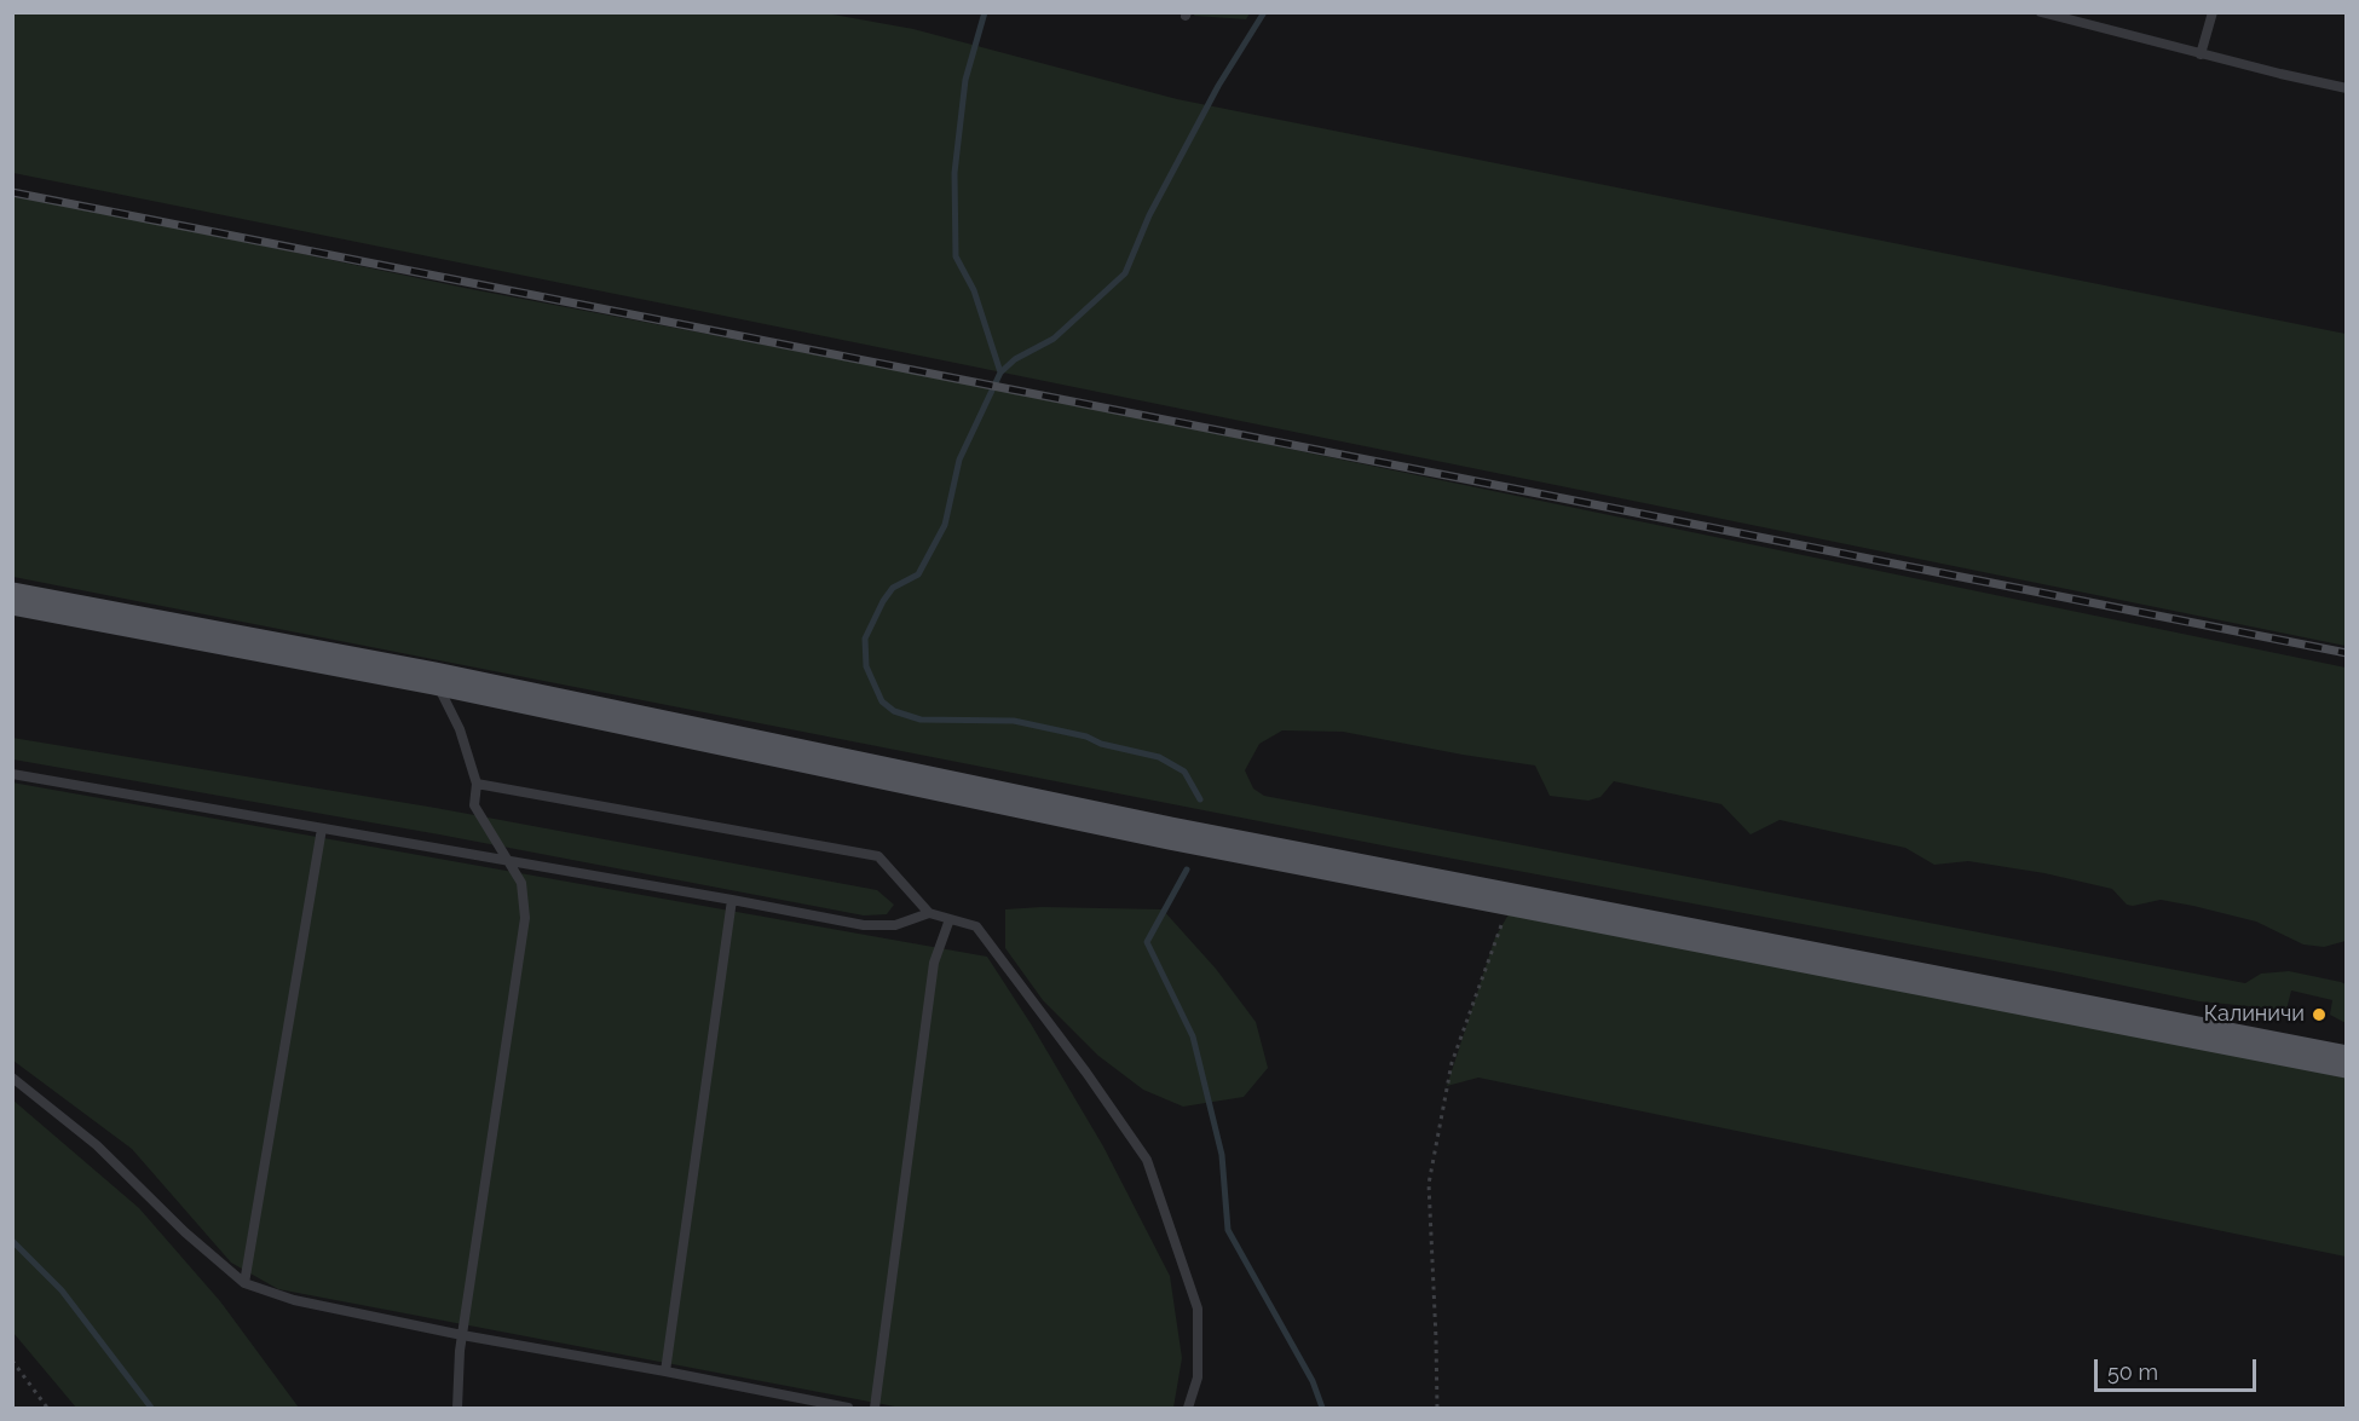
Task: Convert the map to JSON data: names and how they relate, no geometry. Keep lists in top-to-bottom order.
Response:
{
  "places": ["Калиничи"],
  "scale_bar": "50 m"
}
